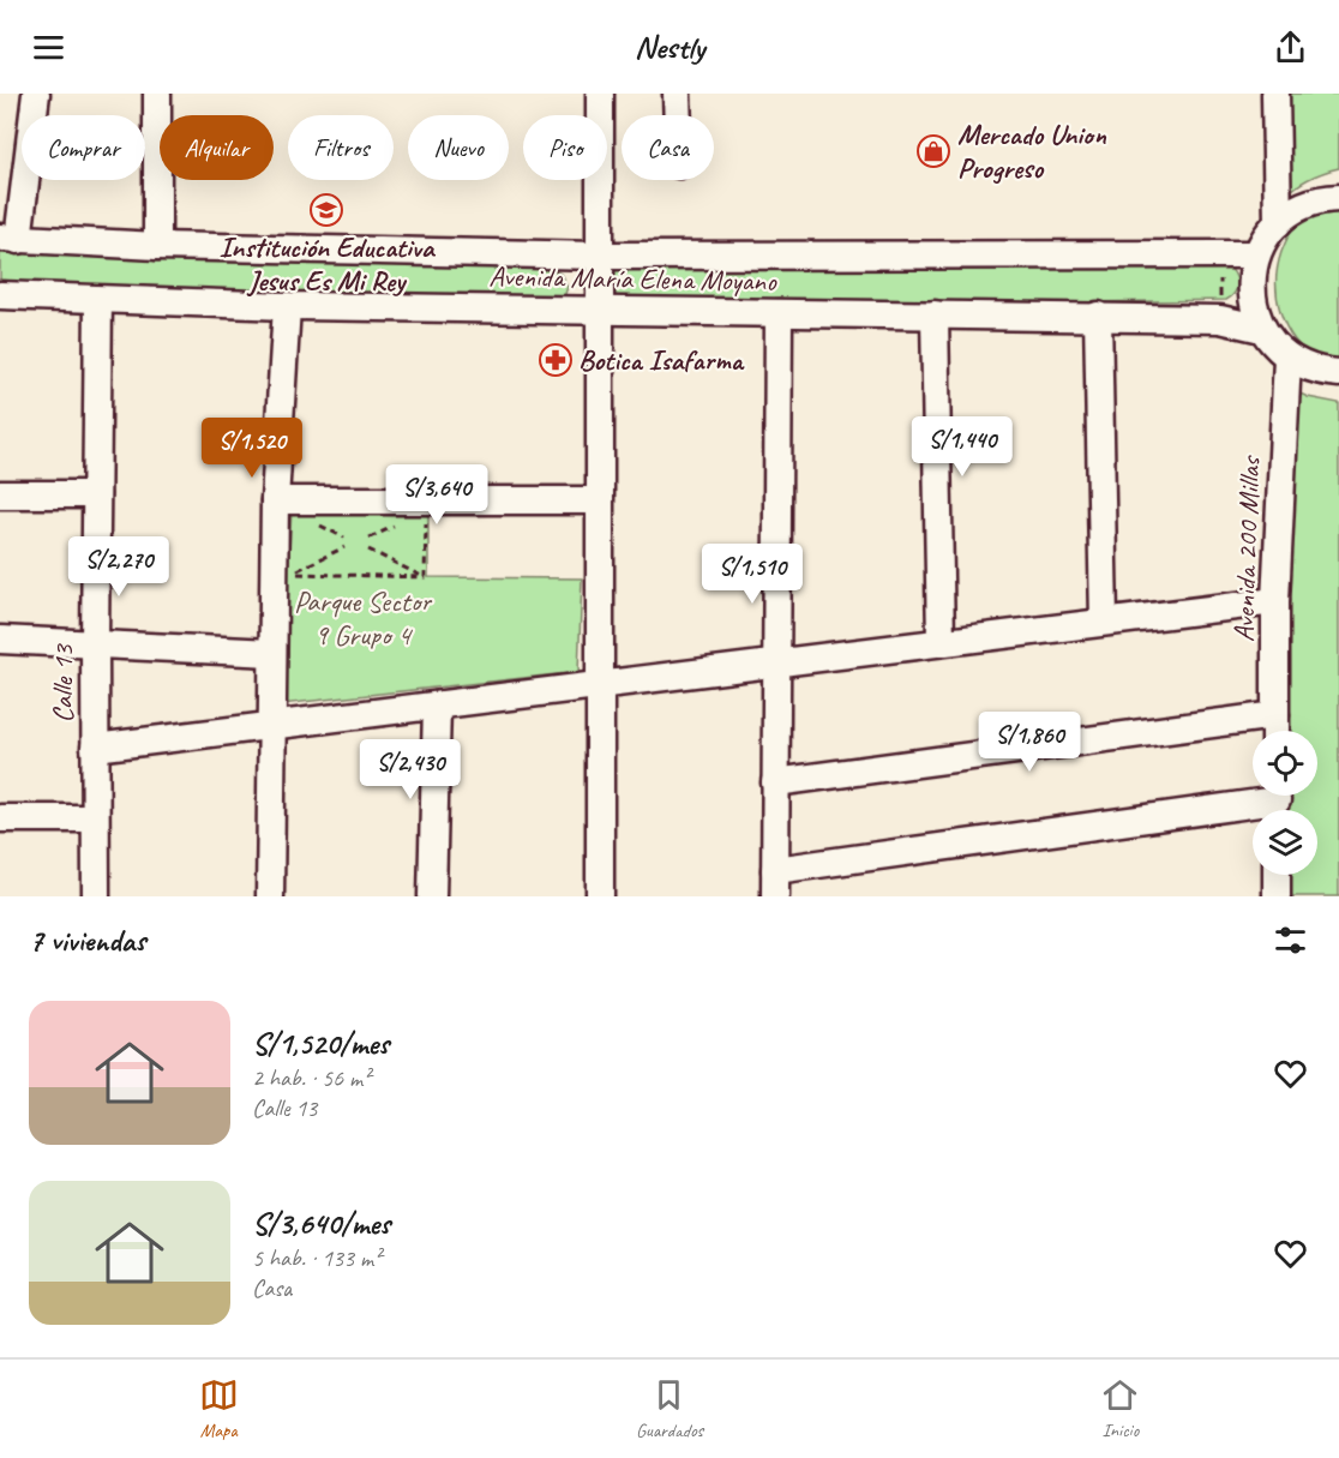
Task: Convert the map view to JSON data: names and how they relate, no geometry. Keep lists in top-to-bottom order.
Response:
{
  "streets": {
    "street": ["Avenida María Elena Moyano", "Avenida 200 Millas", "Calle 13"]
  },
  "crossings": [
    ["Avenida María Elena Moyano", "Calle 13"]
  ],
  "parks": ["Parque Sector 9 Grupo 4"],
  "places": {
    "shop": ["Mercado Union Progreso"],
    "school or university": ["Institución Educativa Jesus Es Mi Rey"],
    "pharmacy": ["Botica Isafarma"]
  },
  "page": {
    "header": "Nestly",
    "chip": [
      "Comprar",
      "Alquilar",
      "Filtros",
      "Nuevo",
      "Piso",
      "Casa"
    ],
    "price": [
      "S/1,440",
      "S/1,520",
      "S/3,640",
      "S/2,270",
      "S/1,510",
      "S/1,860",
      "S/2,430"
    ],
    "heading": "7 viviendas",
    "list": [
      {
        "name": "S/1,520/mes",
        "note": "2 hab. · 56 m² · Calle 13"
      },
      {
        "name": "S/3,640/mes",
        "note": "5 hab. · 133 m² · Casa"
      }
    ],
    "tabs": ["Mapa", "Guardados", "Inicio"]
  }
}
